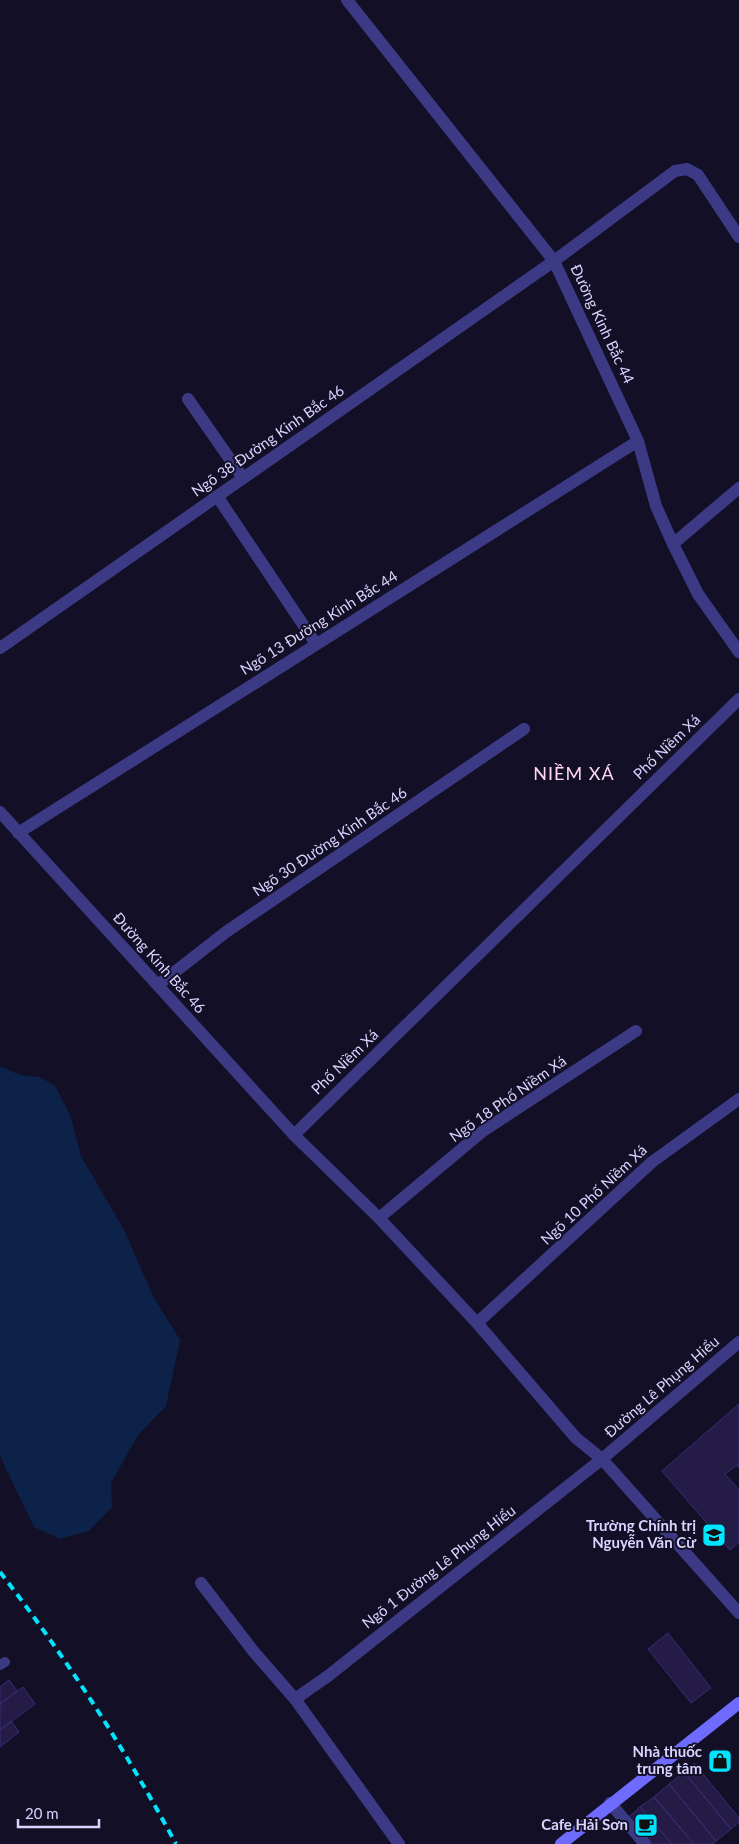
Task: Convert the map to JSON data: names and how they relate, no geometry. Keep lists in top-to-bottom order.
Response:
{
  "streets": {
    "street": [
      "Đường Kinh Bắc 44",
      "Ngõ 38 Đường Kinh Bắc 46",
      "Ngõ 13 Đường Kinh Bắc 44",
      "Phố Niềm Xá",
      "Ngõ 30 Đường Kinh Bắc 46",
      "Đường Kinh Bắc 46",
      "Ngõ 18 Phố Niềm Xá",
      "Ngõ 10 Phố Niềm Xá",
      "Đường Lê Phụng Hiểu",
      "Ngõ 1 Đường Lê Phụng Hiểu"
    ]
  },
  "crossings": [
    ["Đường Kinh Bắc 44", "Ngõ 38 Đường Kinh Bắc 46"],
    ["Đường Kinh Bắc 44", "Ngõ 13 Đường Kinh Bắc 44"],
    ["Ngõ 13 Đường Kinh Bắc 44", "Đường Kinh Bắc 46"],
    ["Phố Niềm Xá", "Đường Kinh Bắc 46"],
    ["Ngõ 30 Đường Kinh Bắc 46", "Đường Kinh Bắc 46"],
    ["Đường Lê Phụng Hiểu", "Ngõ 1 Đường Lê Phụng Hiểu"]
  ],
  "districts": ["NIỀM XÁ"],
  "places": {
    "school or university": ["Trường Chính trị Nguyễn Văn Cừ"],
    "shop": ["Nhà thuốc trung tâm"],
    "cafe": ["Cafe Hải Sơn"]
  },
  "scale_bar": "20 m"
}
